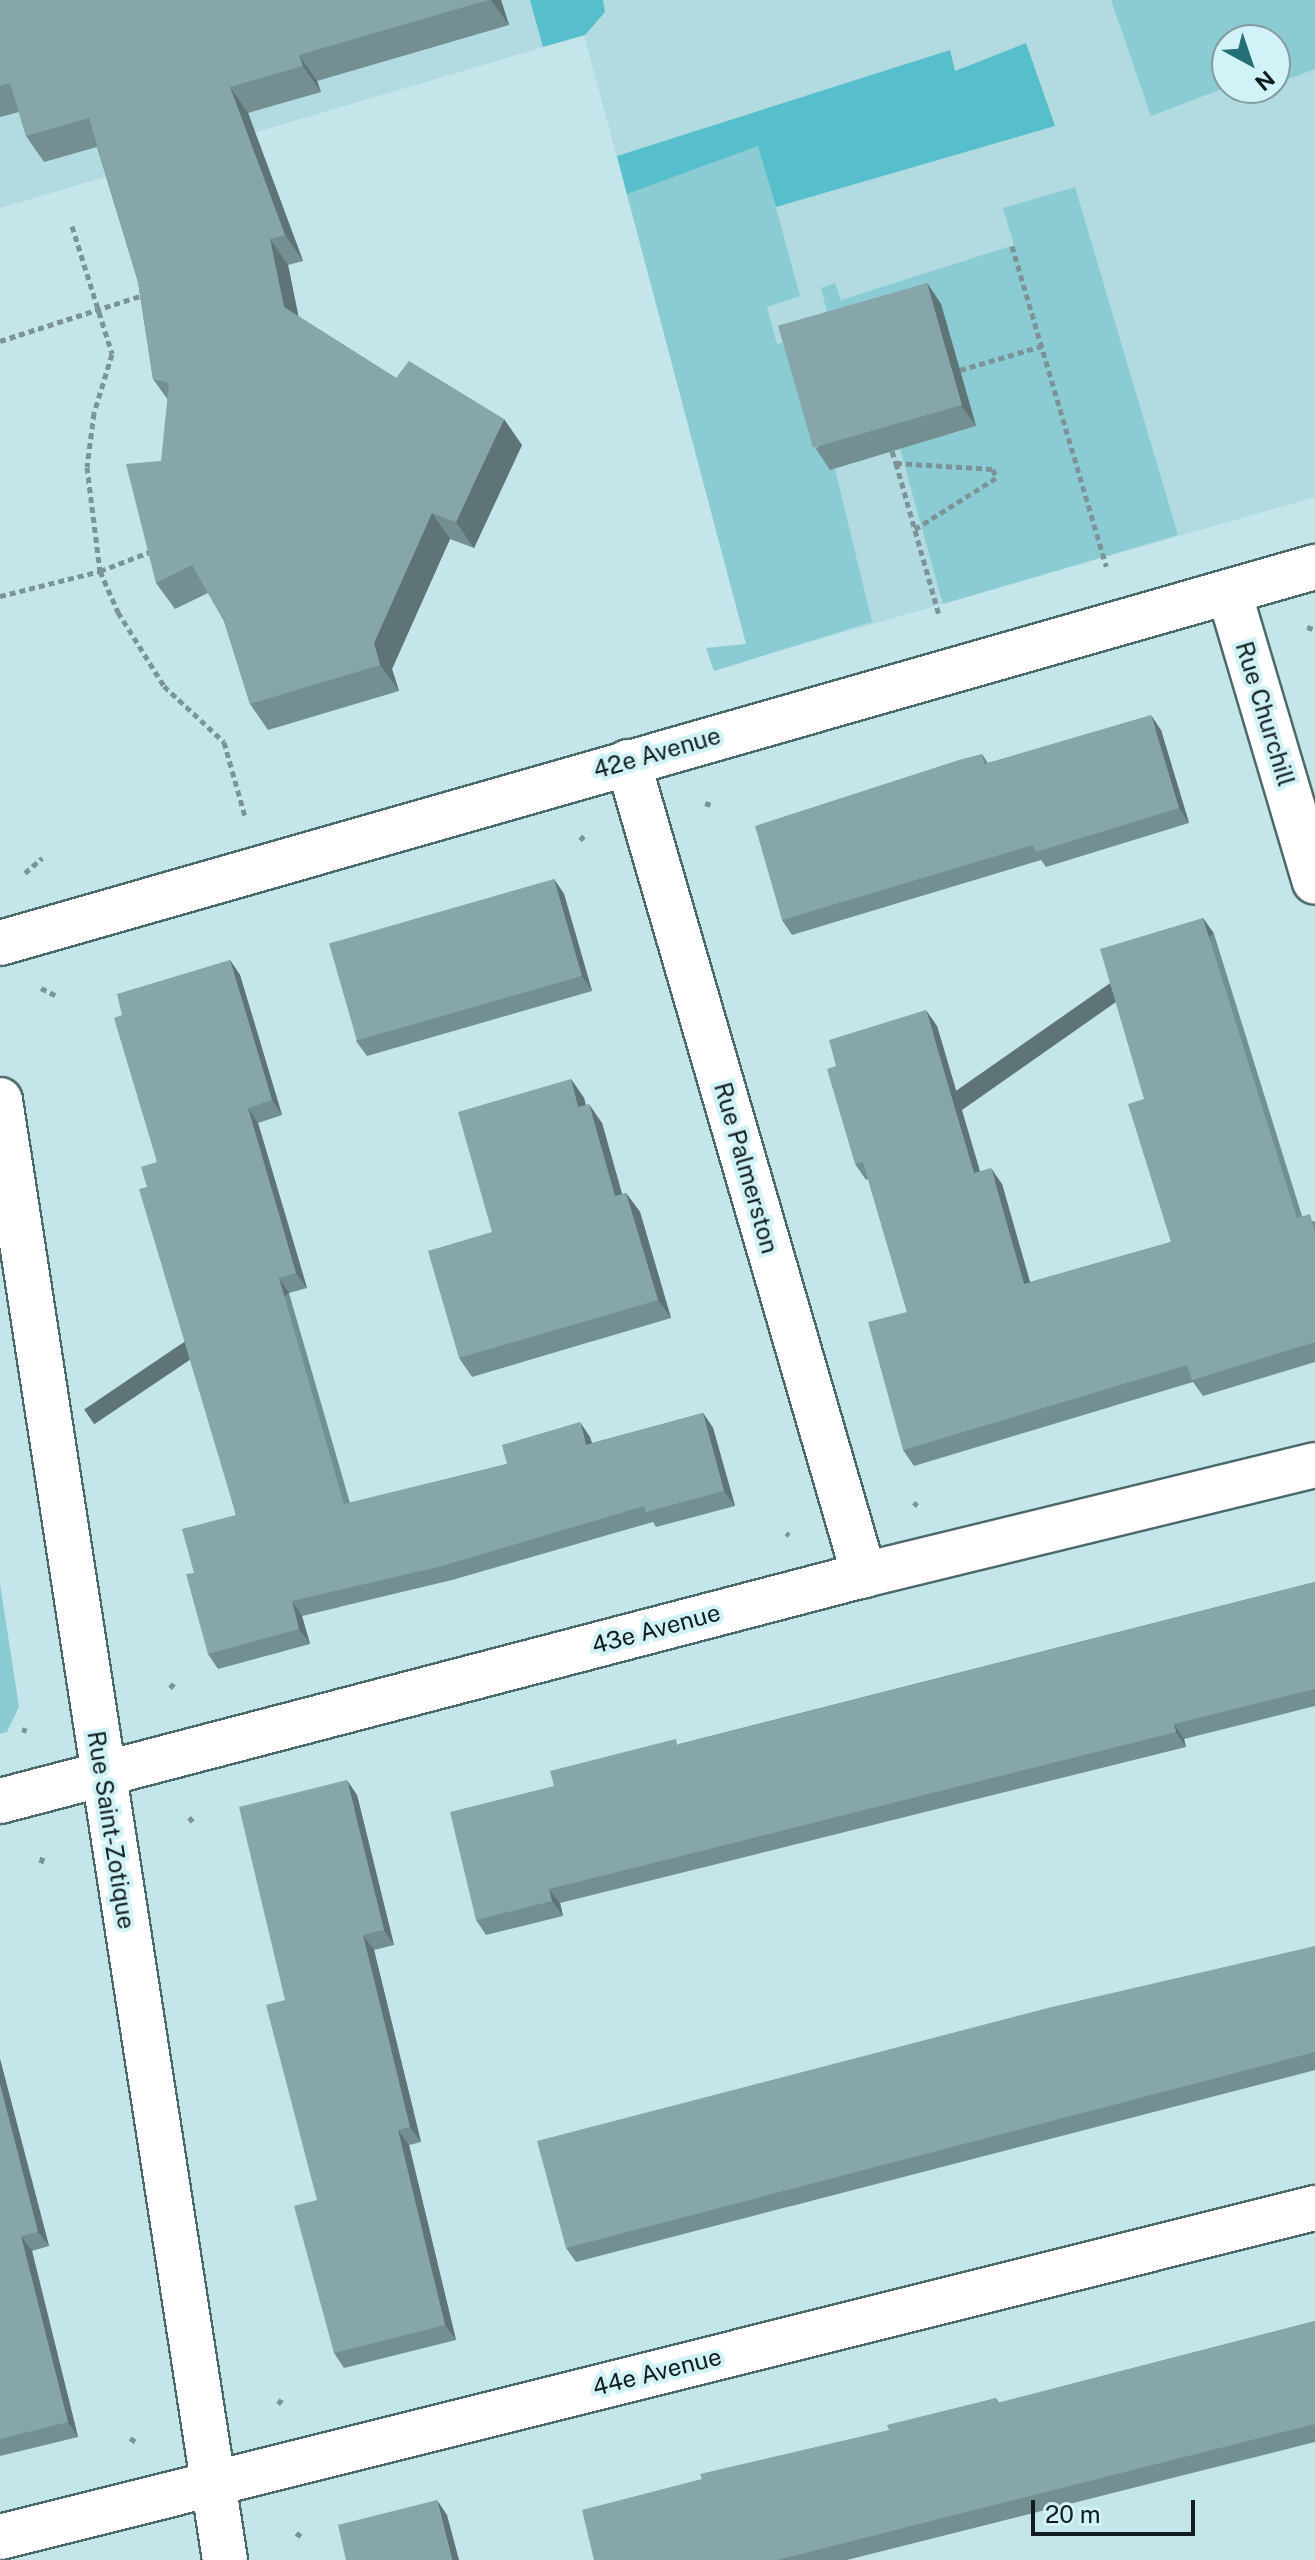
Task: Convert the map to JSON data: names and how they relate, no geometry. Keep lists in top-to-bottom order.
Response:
{
  "streets": {
    "street": [
      "Rue Churchill",
      "42e Avenue",
      "Rue Palmerston",
      "43e Avenue",
      "Rue Saint-Zotique",
      "44e Avenue"
    ]
  },
  "crossings": [
    ["Rue Churchill", "42e Avenue"],
    ["42e Avenue", "Rue Palmerston"],
    ["Rue Palmerston", "43e Avenue"],
    ["43e Avenue", "Rue Saint-Zotique"],
    ["Rue Saint-Zotique", "44e Avenue"]
  ],
  "scale_bar": "20 m",
  "north": "bottom right"
}
